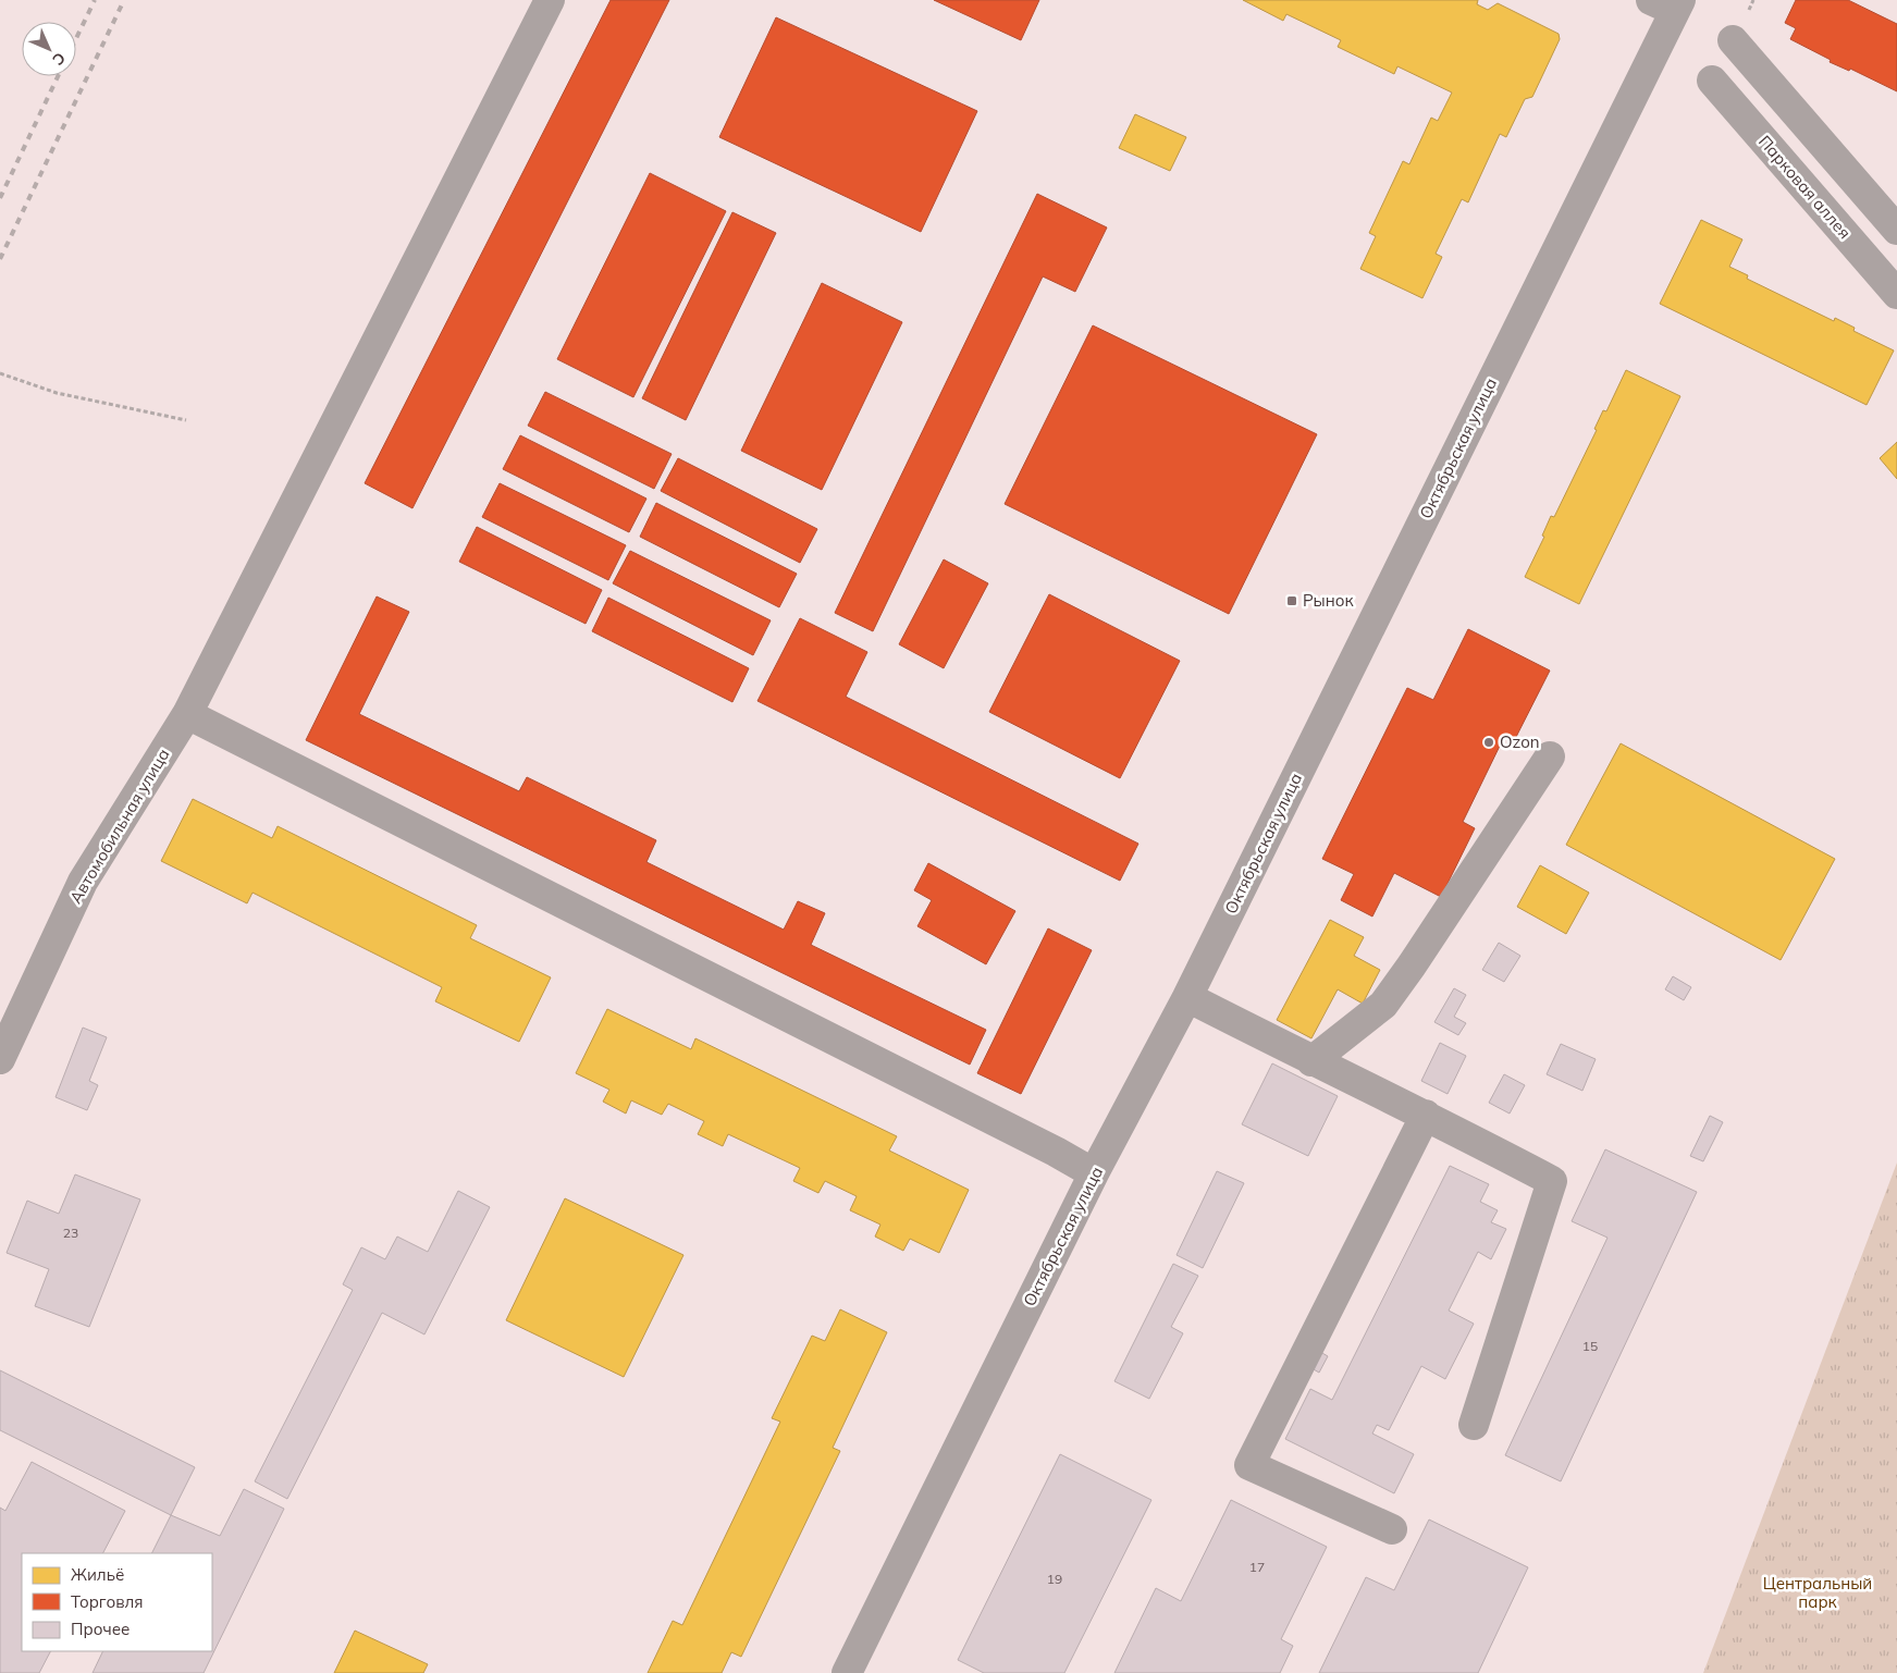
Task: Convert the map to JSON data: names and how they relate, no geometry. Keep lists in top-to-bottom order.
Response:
{
  "streets": {
    "street": ["Парковая аллея", "Октябрьская улица", "Автомобильная улица"]
  },
  "parks": ["Центральный парк"],
  "places": {
    "transit": ["Рынок"],
    "other": ["Ozon"]
  },
  "house_numbers": [
    "23",
    "15",
    "17",
    "19"
  ],
  "legend": ["Жильё", "Торговля", "Прочее"],
  "north": "bottom right"
}
